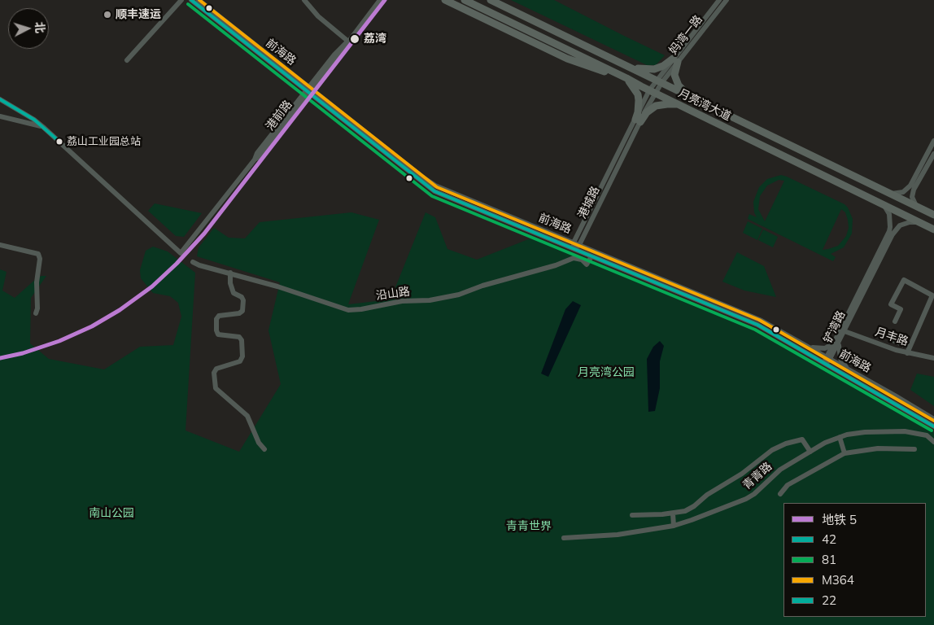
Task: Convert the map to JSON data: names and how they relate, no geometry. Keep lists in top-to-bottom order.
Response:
{
  "streets": {
    "main road": ["月亮湾大道"],
    "street": [
      "妈湾一路",
      "前海路",
      "港前路",
      "港城路",
      "沿山路",
      "铲湾路",
      "月丰路",
      "青青路"
    ]
  },
  "crossings": [
    ["妈湾一路", "月亮湾大道"],
    ["妈湾一路", "港城路"],
    ["前海路", "港前路"],
    ["前海路", "港城路"],
    ["前海路", "沿山路"],
    ["前海路", "铲湾路"],
    ["月亮湾大道", "港城路"],
    ["月亮湾大道", "铲湾路"],
    ["铲湾路", "月丰路"]
  ],
  "parks": ["月亮湾公园", "南山公园", "青青世界"],
  "places": ["顺丰速运", "荔湾", "荔山工业园总站"],
  "lines": [
    "metro line 5",
    "transit line 42",
    "transit line M364",
    "transit line 81",
    "transit line 22"
  ],
  "legend": [
    "地铁 5",
    "42",
    "81",
    "M364",
    "22"
  ],
  "north": "right"
}
